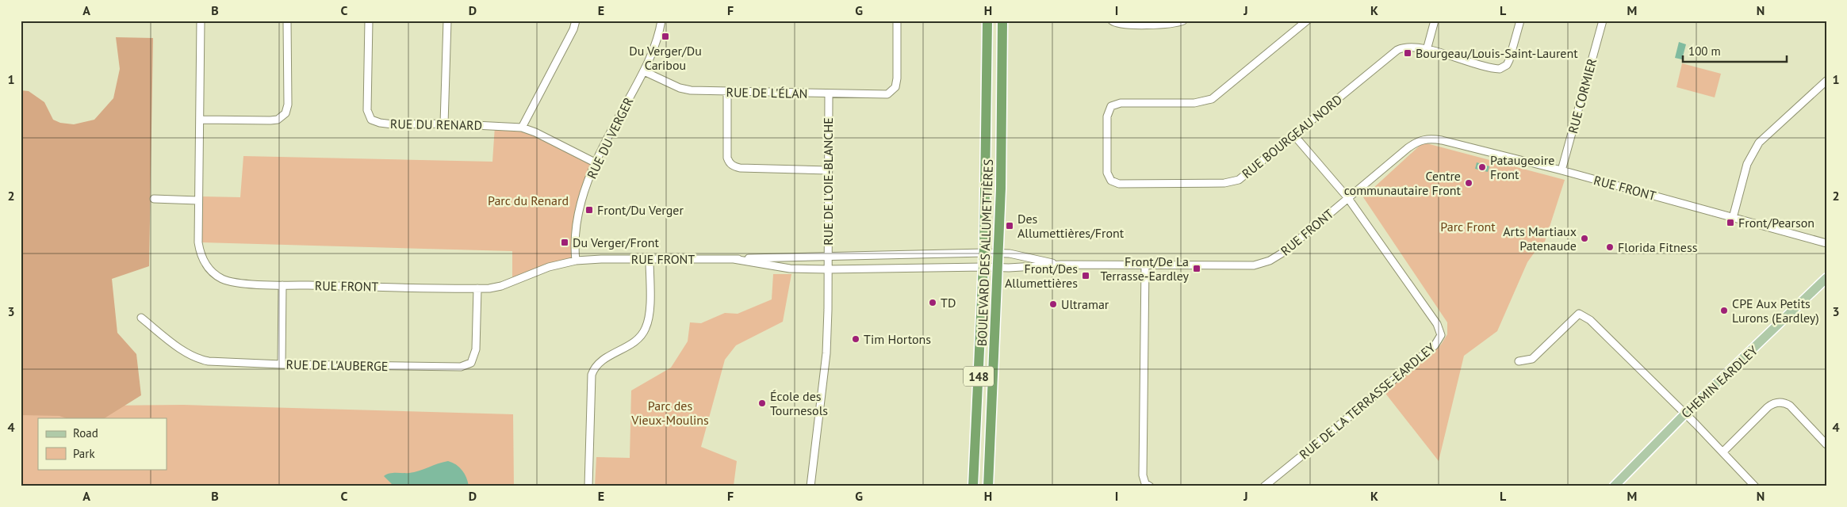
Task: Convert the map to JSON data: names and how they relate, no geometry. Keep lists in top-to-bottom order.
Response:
{
  "streets": {
    "highway": ["BOULEVARD DES ALLUMETTIÈRES", "148"],
    "main road": ["CHEMIN EARDLEY"],
    "street": [
      "RUE DE L'ÉLAN",
      "RUE CORMIER",
      "RUE DU RENARD",
      "RUE BOURGEAU NORD",
      "RUE DU VERGER",
      "RUE DE L'OIE-BLANCHE",
      "RUE FRONT",
      "RUE DE L'AUBERGE",
      "RUE DE LA TERRASSE-EARDLEY"
    ]
  },
  "crossings": [
    ["RUE DE L'ÉLAN", "RUE DU VERGER"],
    ["RUE DE L'ÉLAN", "RUE DE L'OIE-BLANCHE"],
    ["RUE CORMIER", "RUE FRONT"],
    ["RUE DU RENARD", "RUE DU VERGER"],
    ["RUE BOURGEAU NORD", "RUE DE LA TERRASSE-EARDLEY"],
    ["RUE DU VERGER", "RUE FRONT"],
    ["RUE DE L'OIE-BLANCHE", "RUE FRONT"],
    ["RUE FRONT", "BOULEVARD DES ALLUMETTIÈRES"],
    ["RUE FRONT", "RUE DE L'AUBERGE"],
    ["RUE FRONT", "RUE DE LA TERRASSE-EARDLEY"]
  ],
  "parks": ["Parc du Renard", "Parc Front", "Parc des Vieux-Moulins"],
  "places": {
    "transit": [
      "Du Verger/Du Caribou",
      "Bourgeau/Louis-Saint-Laurent",
      "Front/Du Verger",
      "Front/Pearson",
      "Des Allumettières/Front",
      "Du Verger/Front",
      "Front/De La Terrasse-Eardley",
      "Front/Des Allumettières"
    ],
    "other": [
      "Pataugeoire Front",
      "Centre communautaire Front",
      "Arts Martiaux Patenaude",
      "Florida Fitness",
      "TD",
      "Ultramar",
      "CPE Aux Petits Lurons (Eardley)",
      "Tim Hortons",
      "École des Tournesols"
    ]
  },
  "legend": ["Road", "Park"],
  "scale_bar": "100 m",
  "grid": {
    "columns": [
      "A",
      "B",
      "C",
      "D",
      "E",
      "F",
      "G",
      "H",
      "I",
      "J",
      "K",
      "L",
      "M",
      "N"
    ],
    "rows": [
      "1",
      "2",
      "3",
      "4"
    ]
  }
}
